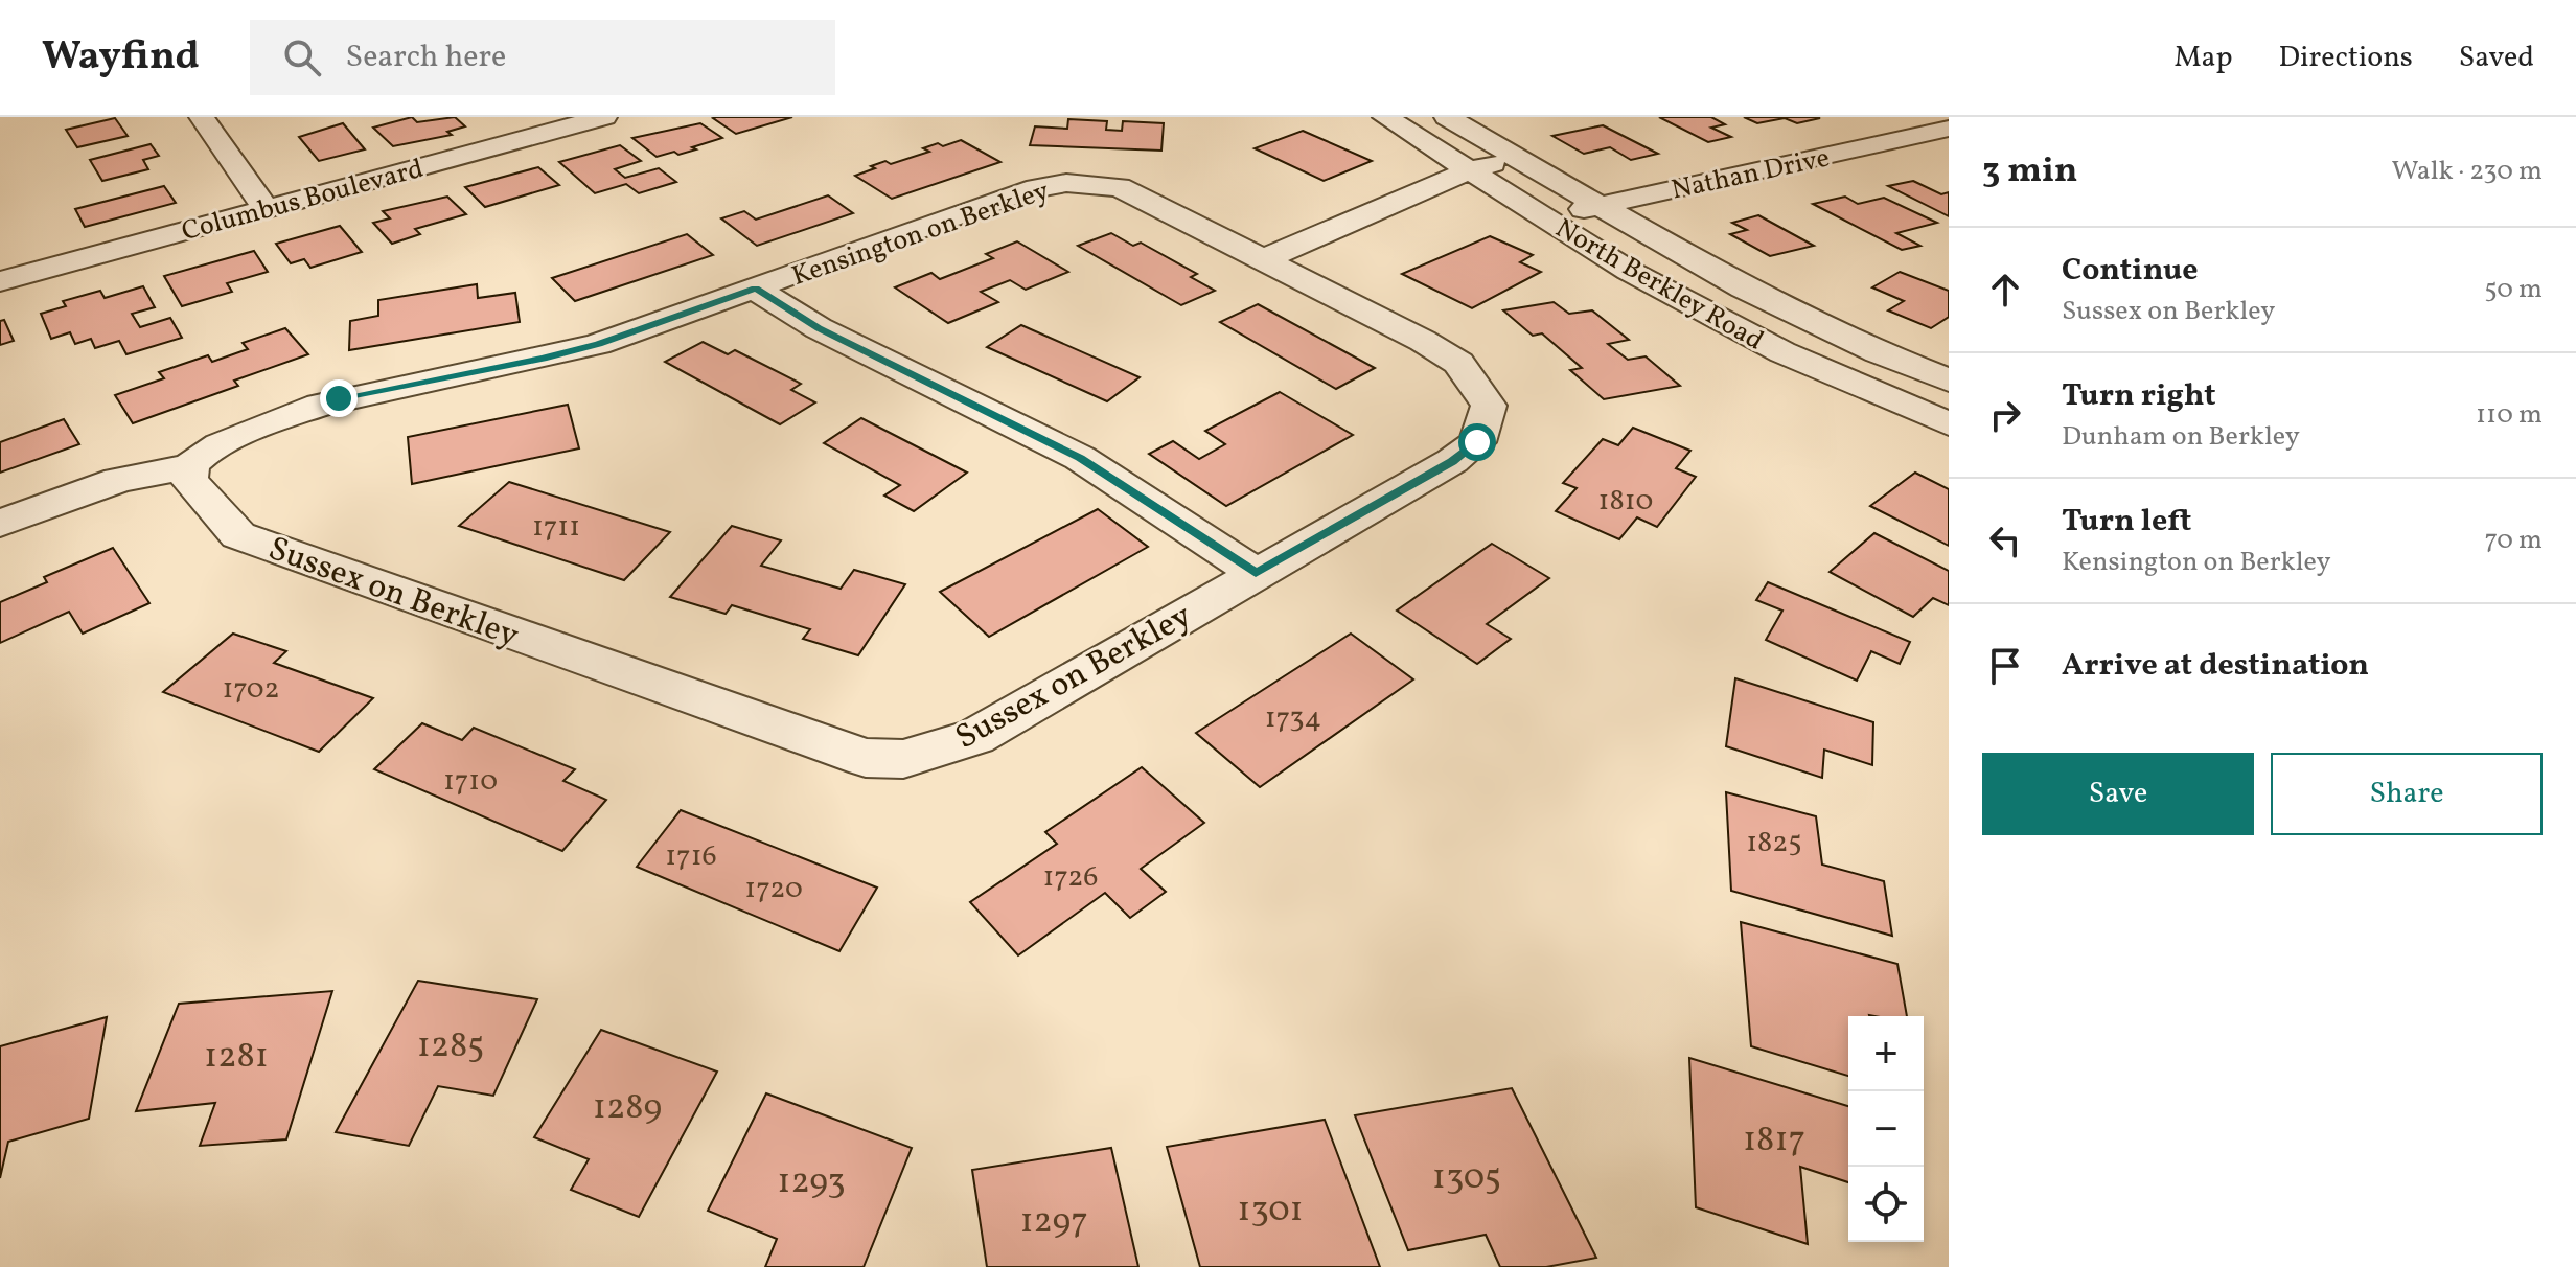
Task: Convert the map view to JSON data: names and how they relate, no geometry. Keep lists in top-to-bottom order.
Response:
{
  "streets": {
    "street": [
      "Nathan Drive",
      "Columbus Boulevard",
      "Kensington on Berkley",
      "North Berkley Road",
      "Sussex on Berkley"
    ]
  },
  "crossings": [
    ["Nathan Drive", "North Berkley Road"],
    ["Kensington on Berkley", "Sussex on Berkley"]
  ],
  "house_numbers": [
    "1810",
    "1711",
    "1702",
    "1734",
    "1710",
    "1825",
    "1716",
    "1726",
    "1720",
    "1285",
    "1281",
    "1289",
    "1817",
    "1305",
    "1293",
    "1301",
    "1297"
  ],
  "page": {
    "header": "Wayfind",
    "search": "Search here",
    "nav": ["Map", "Directions", "Saved"],
    "heading": ["3 min", "Walk · 230 m"],
    "list": [
      ["Continue", "Sussex on Berkley", "50 m"],
      ["Turn right", "Dunham on Berkley", "110 m"],
      ["Turn left", "Kensington on Berkley", "70 m"],
      "Arrive at destination"
    ],
    "buttons": ["Save", "Share"],
    "map_buttons": ["+", "−"]
  }
}
